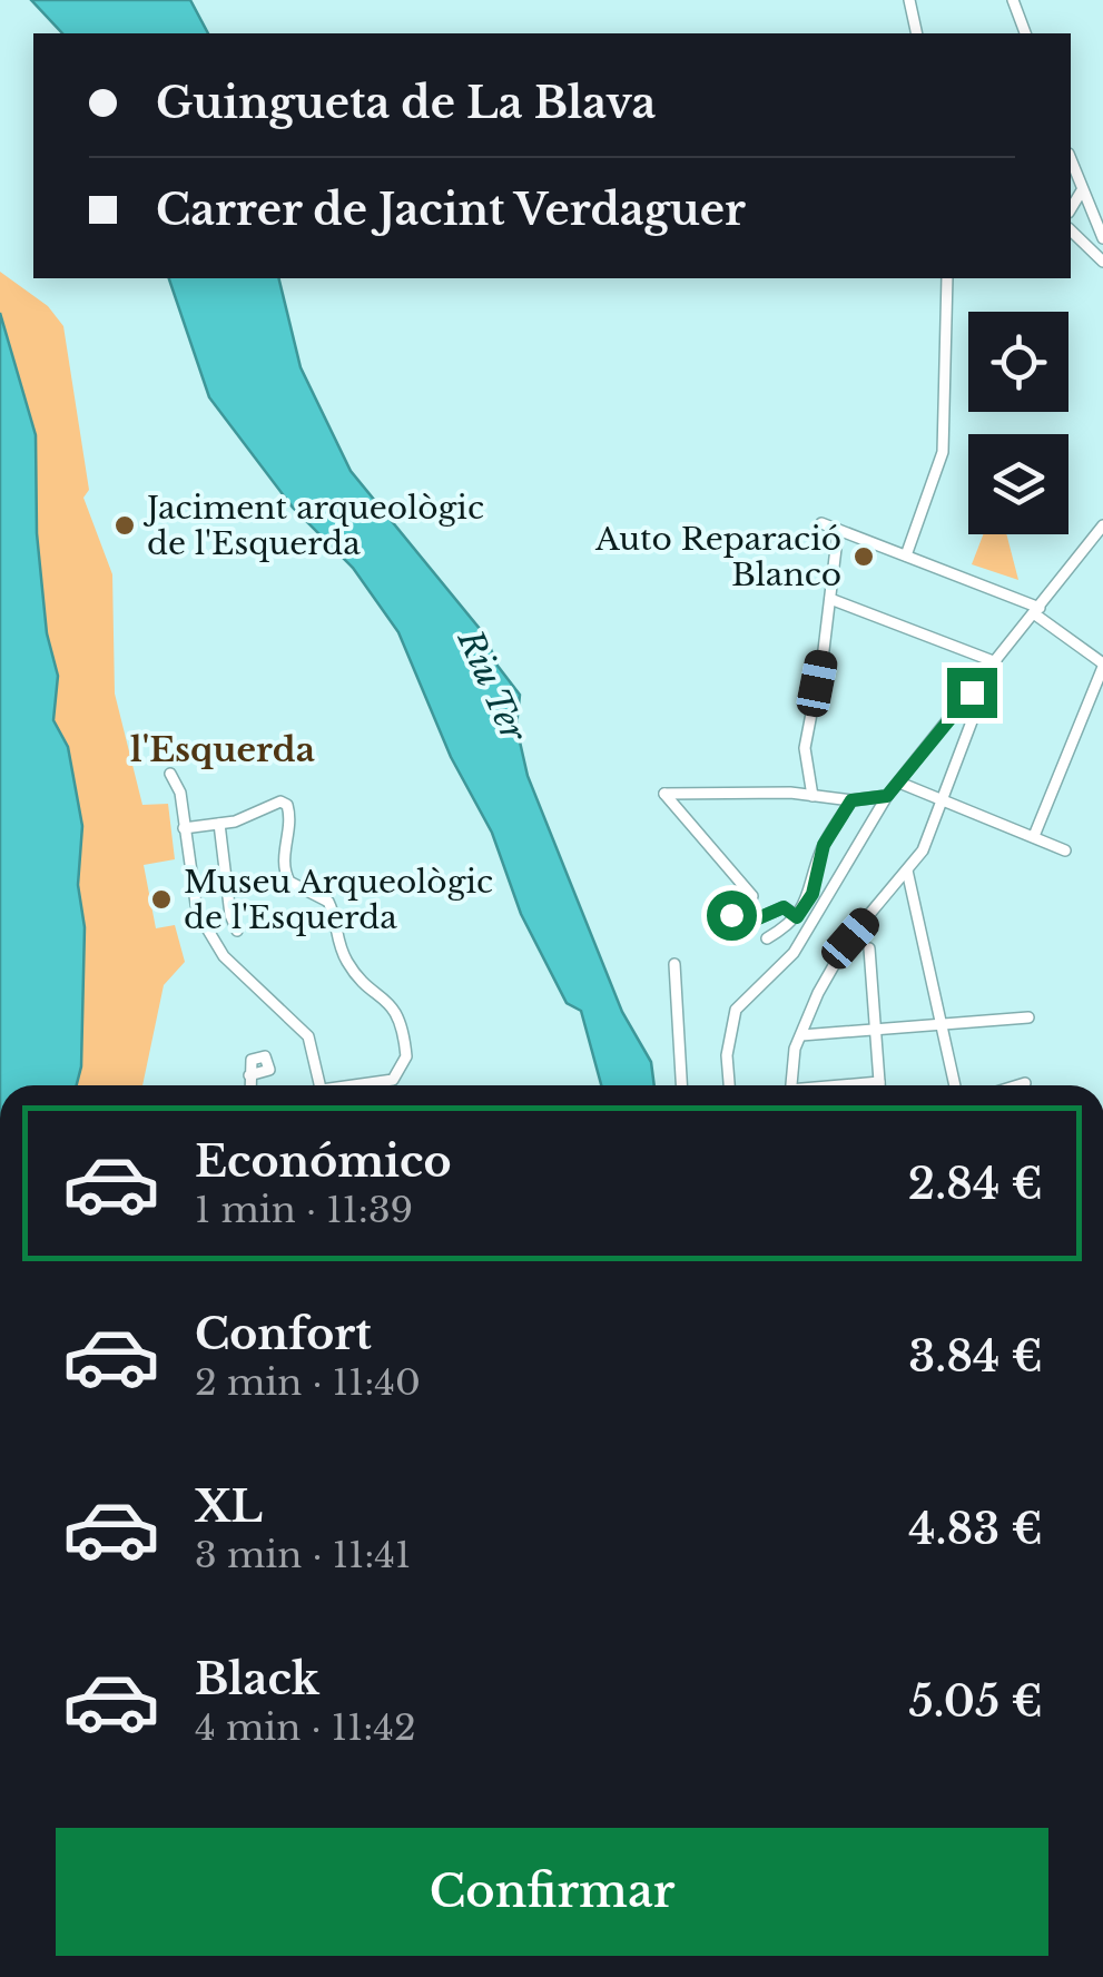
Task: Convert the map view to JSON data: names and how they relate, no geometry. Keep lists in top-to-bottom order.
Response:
{
  "districts": ["l'Esquerda"],
  "water": ["Riu Ter"],
  "places": ["Jaciment arqueològic de l'Esquerda", "Auto Reparació Blanco", "Museu Arqueològic de l'Esquerda"],
  "page": {
    "banner": ["Guingueta de La Blava", "Carrer de Jacint Verdaguer"],
    "list": [
      {
        "name": "Económico",
        "note": "1 min · 11:39",
        "value": "2.84 €"
      },
      {
        "name": "Confort",
        "note": "2 min · 11:40",
        "value": "3.84 €"
      },
      {
        "name": "XL",
        "note": "3 min · 11:41",
        "value": "4.83 €"
      },
      {
        "name": "Black",
        "note": "4 min · 11:42",
        "value": "5.05 €"
      }
    ],
    "buttons": "Confirmar"
  }
}
